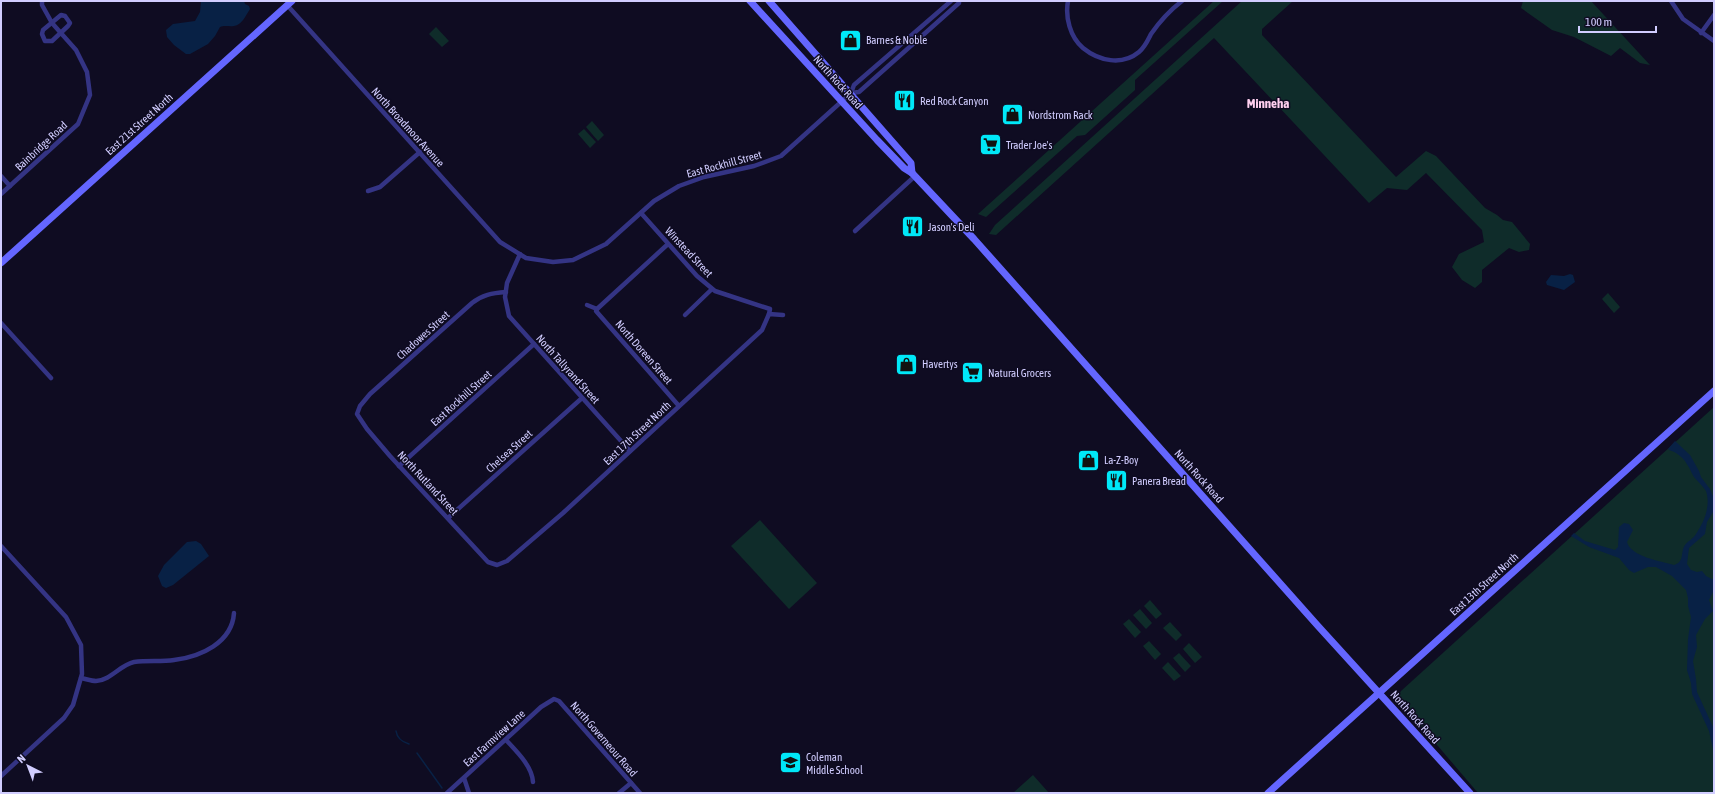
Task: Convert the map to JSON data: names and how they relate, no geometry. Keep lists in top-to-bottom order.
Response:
{
  "streets": {
    "main road": ["North Rock Road", "East 21st Street North", "East 13th Street North"],
    "street": [
      "North Broadmoor Avenue",
      "Bainbridge Road",
      "East Rockhill Street",
      "Winstead Street",
      "Chadowes Street",
      "North Doreen Street",
      "North Tallyrand Street",
      "East 17th Street North",
      "Chelsea Street",
      "North Rutland Street",
      "East Farmview Lane",
      "North Governeour Road"
    ]
  },
  "crossings": [
    ["North Rock Road", "East Rockhill Street"],
    ["North Rock Road", "East 13th Street North"],
    ["East 21st Street North", "North Broadmoor Avenue"],
    ["North Broadmoor Avenue", "East Rockhill Street"],
    ["East Rockhill Street", "Winstead Street"],
    ["East Rockhill Street", "North Tallyrand Street"],
    ["East Rockhill Street", "North Rutland Street"],
    ["Winstead Street", "East 17th Street North"],
    ["Chadowes Street", "North Tallyrand Street"],
    ["Chadowes Street", "North Rutland Street"],
    ["North Doreen Street", "East 17th Street North"],
    ["North Tallyrand Street", "East 17th Street North"],
    ["North Tallyrand Street", "Chelsea Street"],
    ["East 17th Street North", "North Rutland Street"],
    ["Chelsea Street", "North Rutland Street"],
    ["East Farmview Lane", "North Governeour Road"]
  ],
  "districts": ["Minneha"],
  "places": {
    "shop": [
      "Barnes & Noble",
      "Nordstrom Rack",
      "Havertys",
      "La-Z-Boy"
    ],
    "restaurant": ["Red Rock Canyon", "Jason's Deli", "Panera Bread"],
    "supermarket": ["Trader Joe's", "Natural Grocers"],
    "school or university": ["Coleman Middle School"]
  },
  "scale_bar": "100 m",
  "north": "top left"
}
